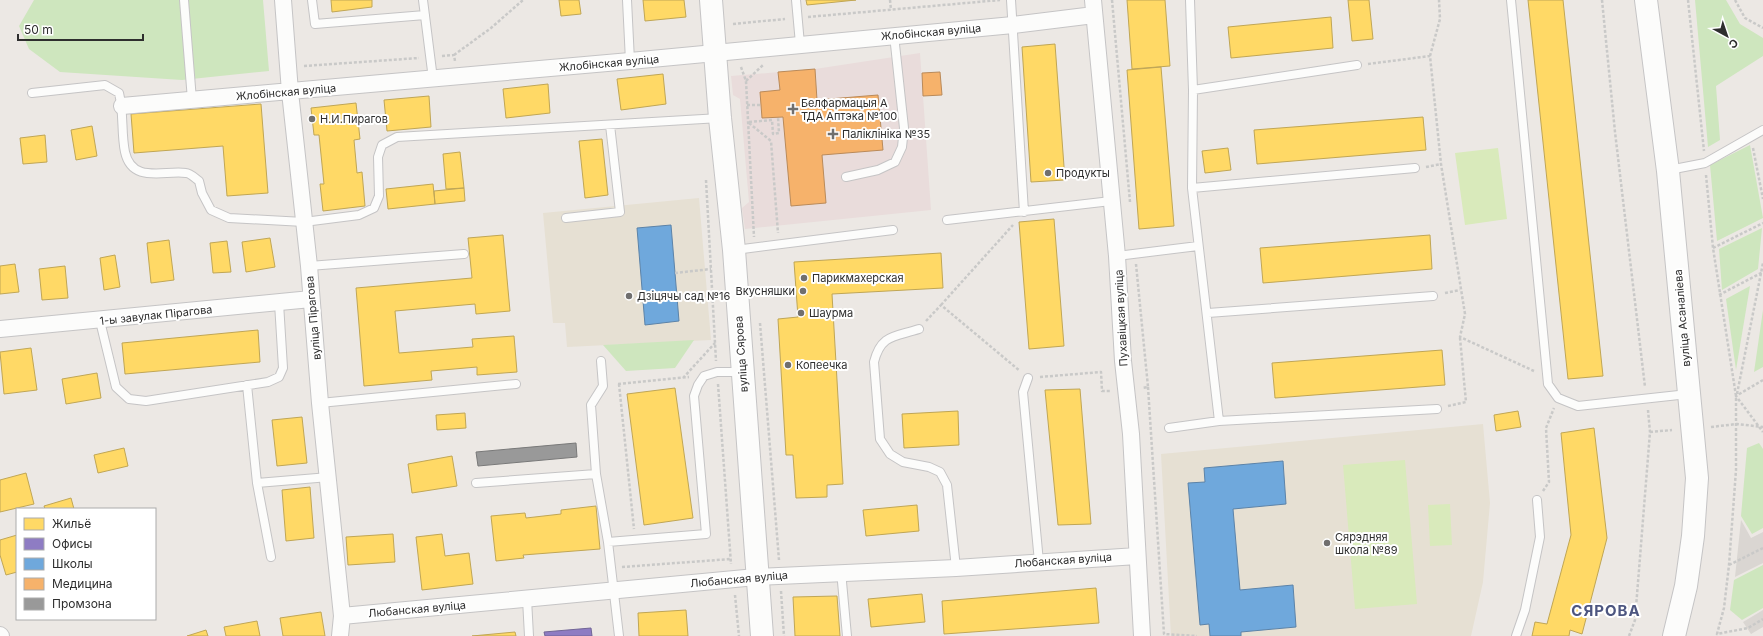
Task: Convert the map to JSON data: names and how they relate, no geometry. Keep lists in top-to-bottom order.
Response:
{
  "streets": {
    "street": [
      "Жлобінская вуліца",
      "1-ы завулак Пірагова",
      "вуліца Пірагова",
      "Пухавіцкая вуліца",
      "вуліца Асаналіева",
      "вуліца Сярова",
      "Любанская вуліца"
    ]
  },
  "crossings": [
    ["Жлобінская вуліца", "вуліца Пірагова"],
    ["Жлобінская вуліца", "Пухавіцкая вуліца"],
    ["Жлобінская вуліца", "вуліца Сярова"],
    ["1-ы завулак Пірагова", "вуліца Пірагова"],
    ["вуліца Пірагова", "Любанская вуліца"],
    ["Пухавіцкая вуліца", "Любанская вуліца"],
    ["вуліца Сярова", "Любанская вуліца"]
  ],
  "districts": ["СЯРОВА"],
  "places": {
    "health": ["Белфармацыя А ТДА Аптэка №100", "Паліклініка №35"],
    "other": [
      "Н.И.Пирагов",
      "Продукты",
      "Парикмахерская",
      "Вкусняшки",
      "Дзіцячы сад №16",
      "Шаурма",
      "Копеечка",
      "Сярэдняя школа №89"
    ]
  },
  "legend": [
    "Жильё",
    "Офисы",
    "Школы",
    "Медицина",
    "Промзона"
  ],
  "scale_bar": "50 m",
  "north": "bottom right"
}
